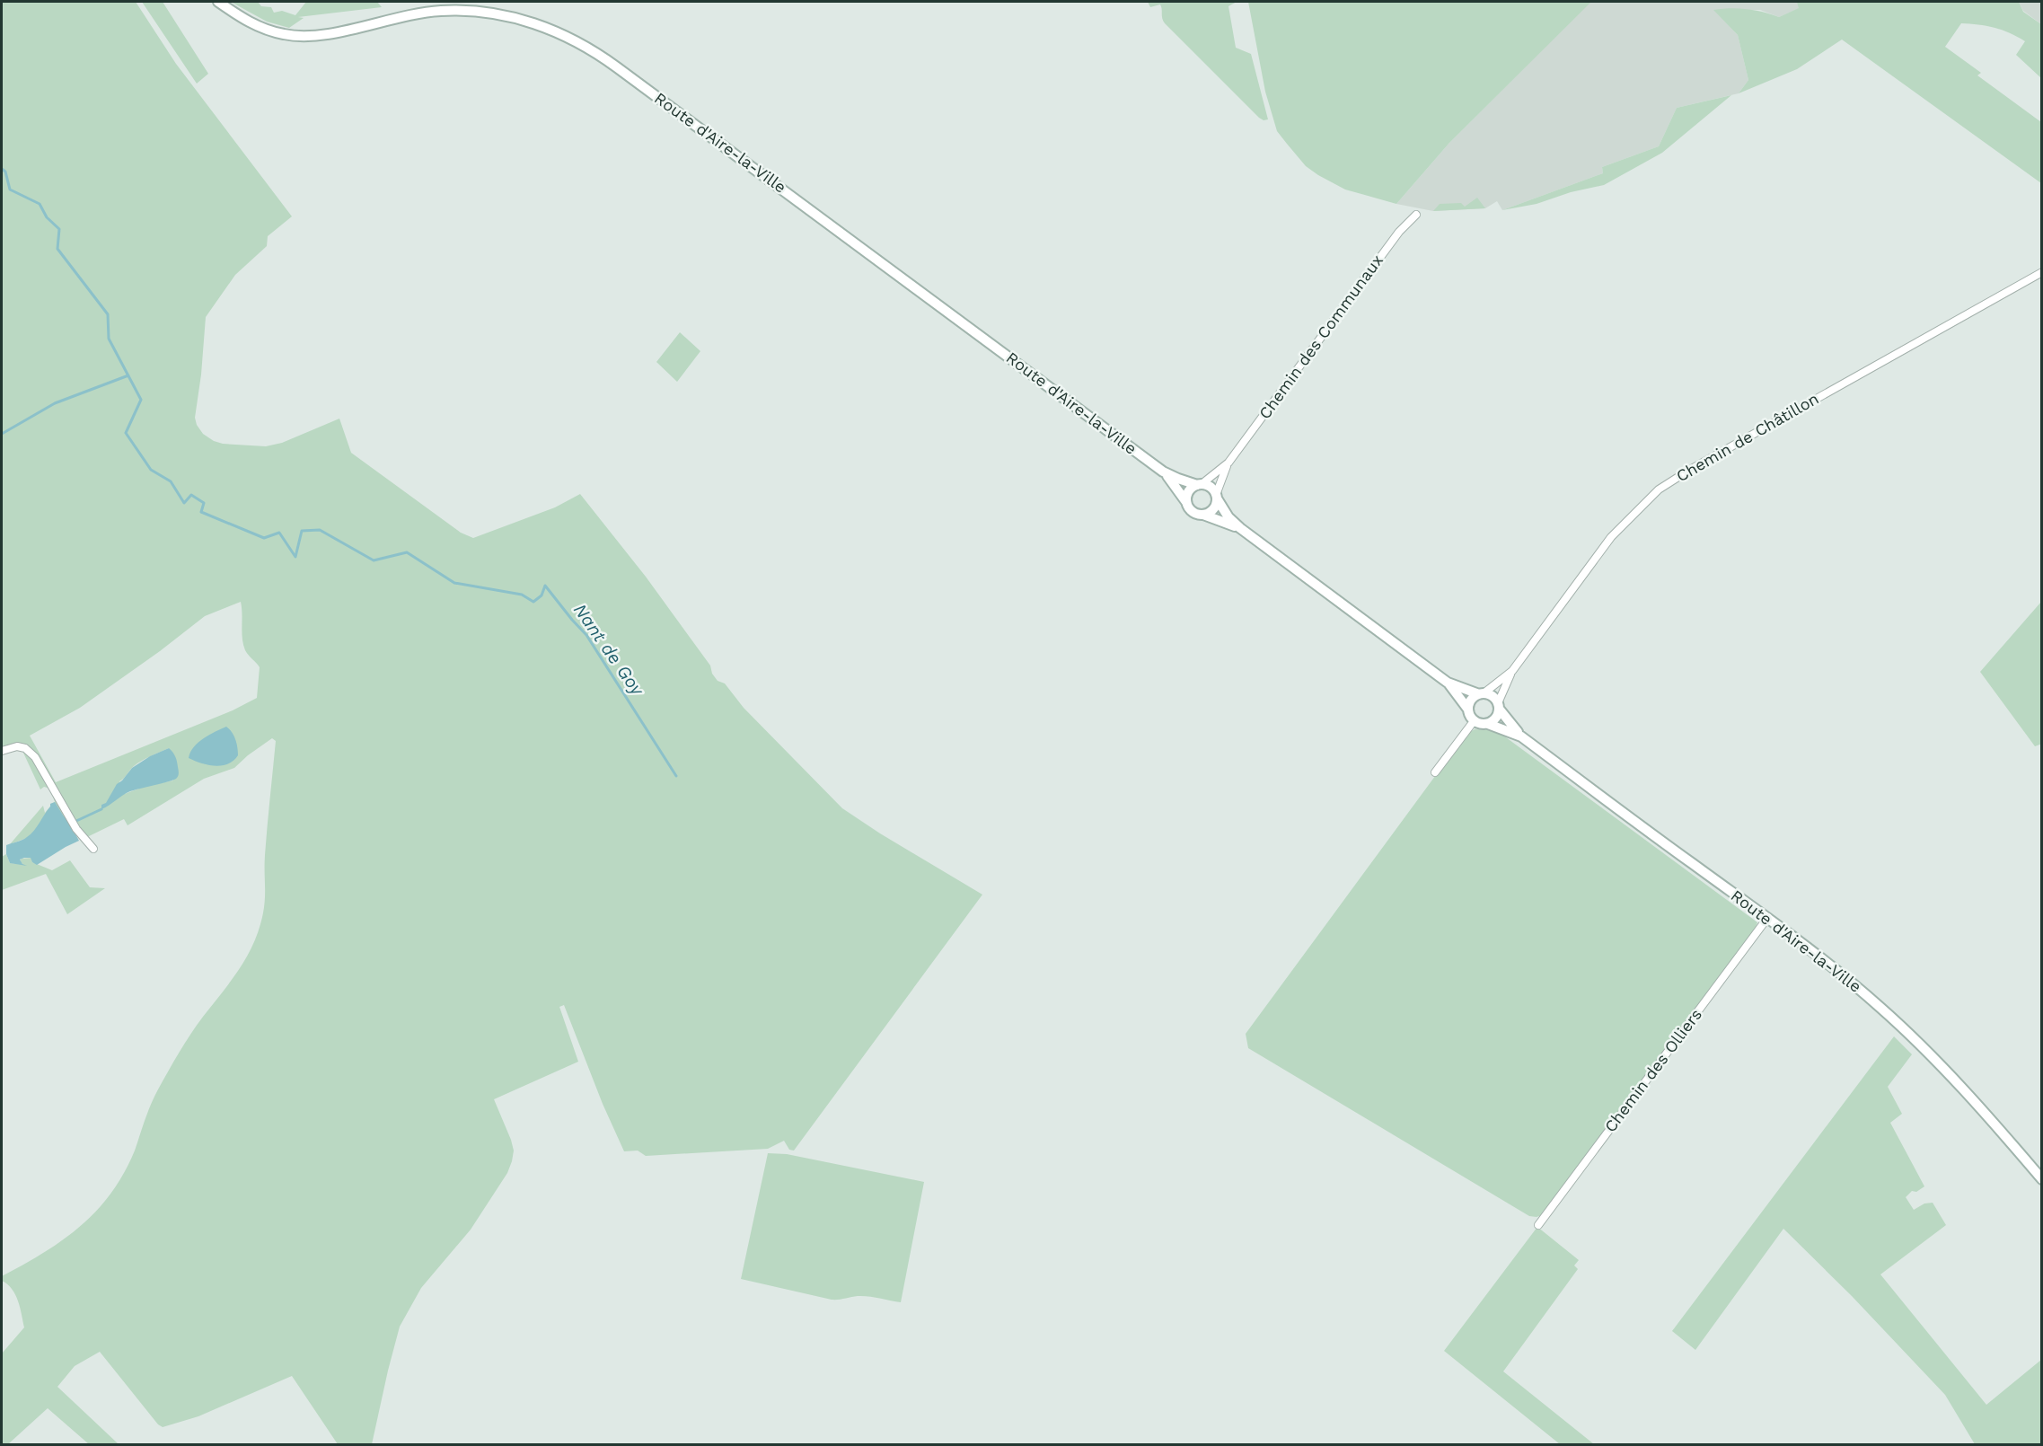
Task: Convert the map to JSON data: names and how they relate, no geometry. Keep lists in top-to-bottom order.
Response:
{
  "streets": {
    "main road": ["Route d'Aire-la-Ville"],
    "street": ["Chemin des Communaux", "Chemin de Châtillon", "Chemin des Olliers"]
  },
  "crossings": [
    ["Route d'Aire-la-Ville", "Chemin des Communaux"],
    ["Route d'Aire-la-Ville", "Chemin de Châtillon"],
    ["Route d'Aire-la-Ville", "Chemin des Olliers"]
  ],
  "water": ["Nant de Goy"]
}
